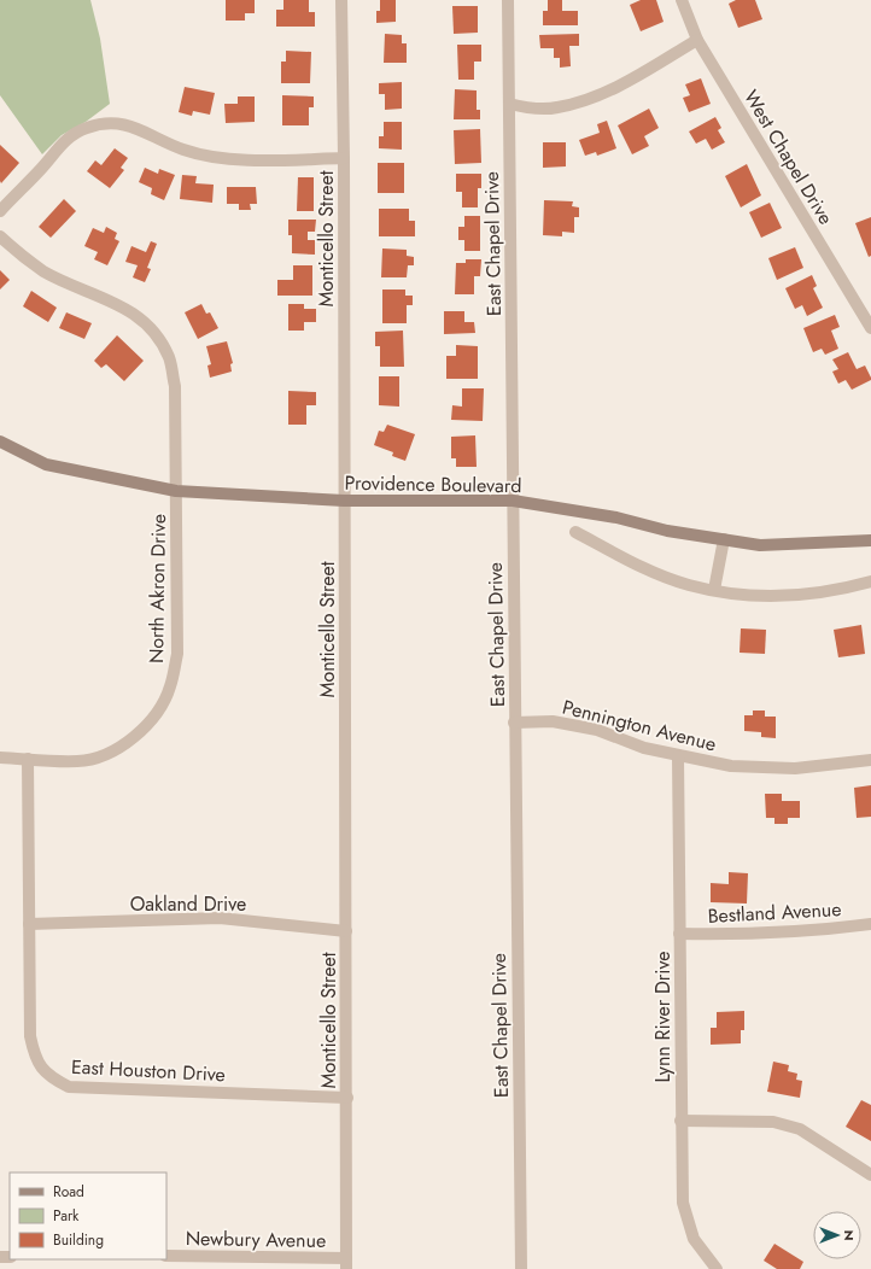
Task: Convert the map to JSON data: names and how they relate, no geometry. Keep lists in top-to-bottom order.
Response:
{
  "streets": {
    "main road": ["Providence Boulevard"],
    "street": [
      "West Chapel Drive",
      "Monticello Street",
      "East Chapel Drive",
      "North Akron Drive",
      "Pennington Avenue",
      "Oakland Drive",
      "Bestland Avenue",
      "Lynn River Drive",
      "East Houston Drive",
      "Newbury Avenue"
    ]
  },
  "crossings": [
    ["Monticello Street", "Providence Boulevard"],
    ["Monticello Street", "Oakland Drive"],
    ["Monticello Street", "East Houston Drive"],
    ["Monticello Street", "Newbury Avenue"],
    ["East Chapel Drive", "Providence Boulevard"],
    ["East Chapel Drive", "Pennington Avenue"],
    ["Providence Boulevard", "North Akron Drive"],
    ["North Akron Drive", "East Houston Drive"],
    ["Pennington Avenue", "Lynn River Drive"],
    ["Oakland Drive", "East Houston Drive"],
    ["Bestland Avenue", "Lynn River Drive"]
  ],
  "legend": ["Road", "Park", "Building"],
  "north": "right"
}
